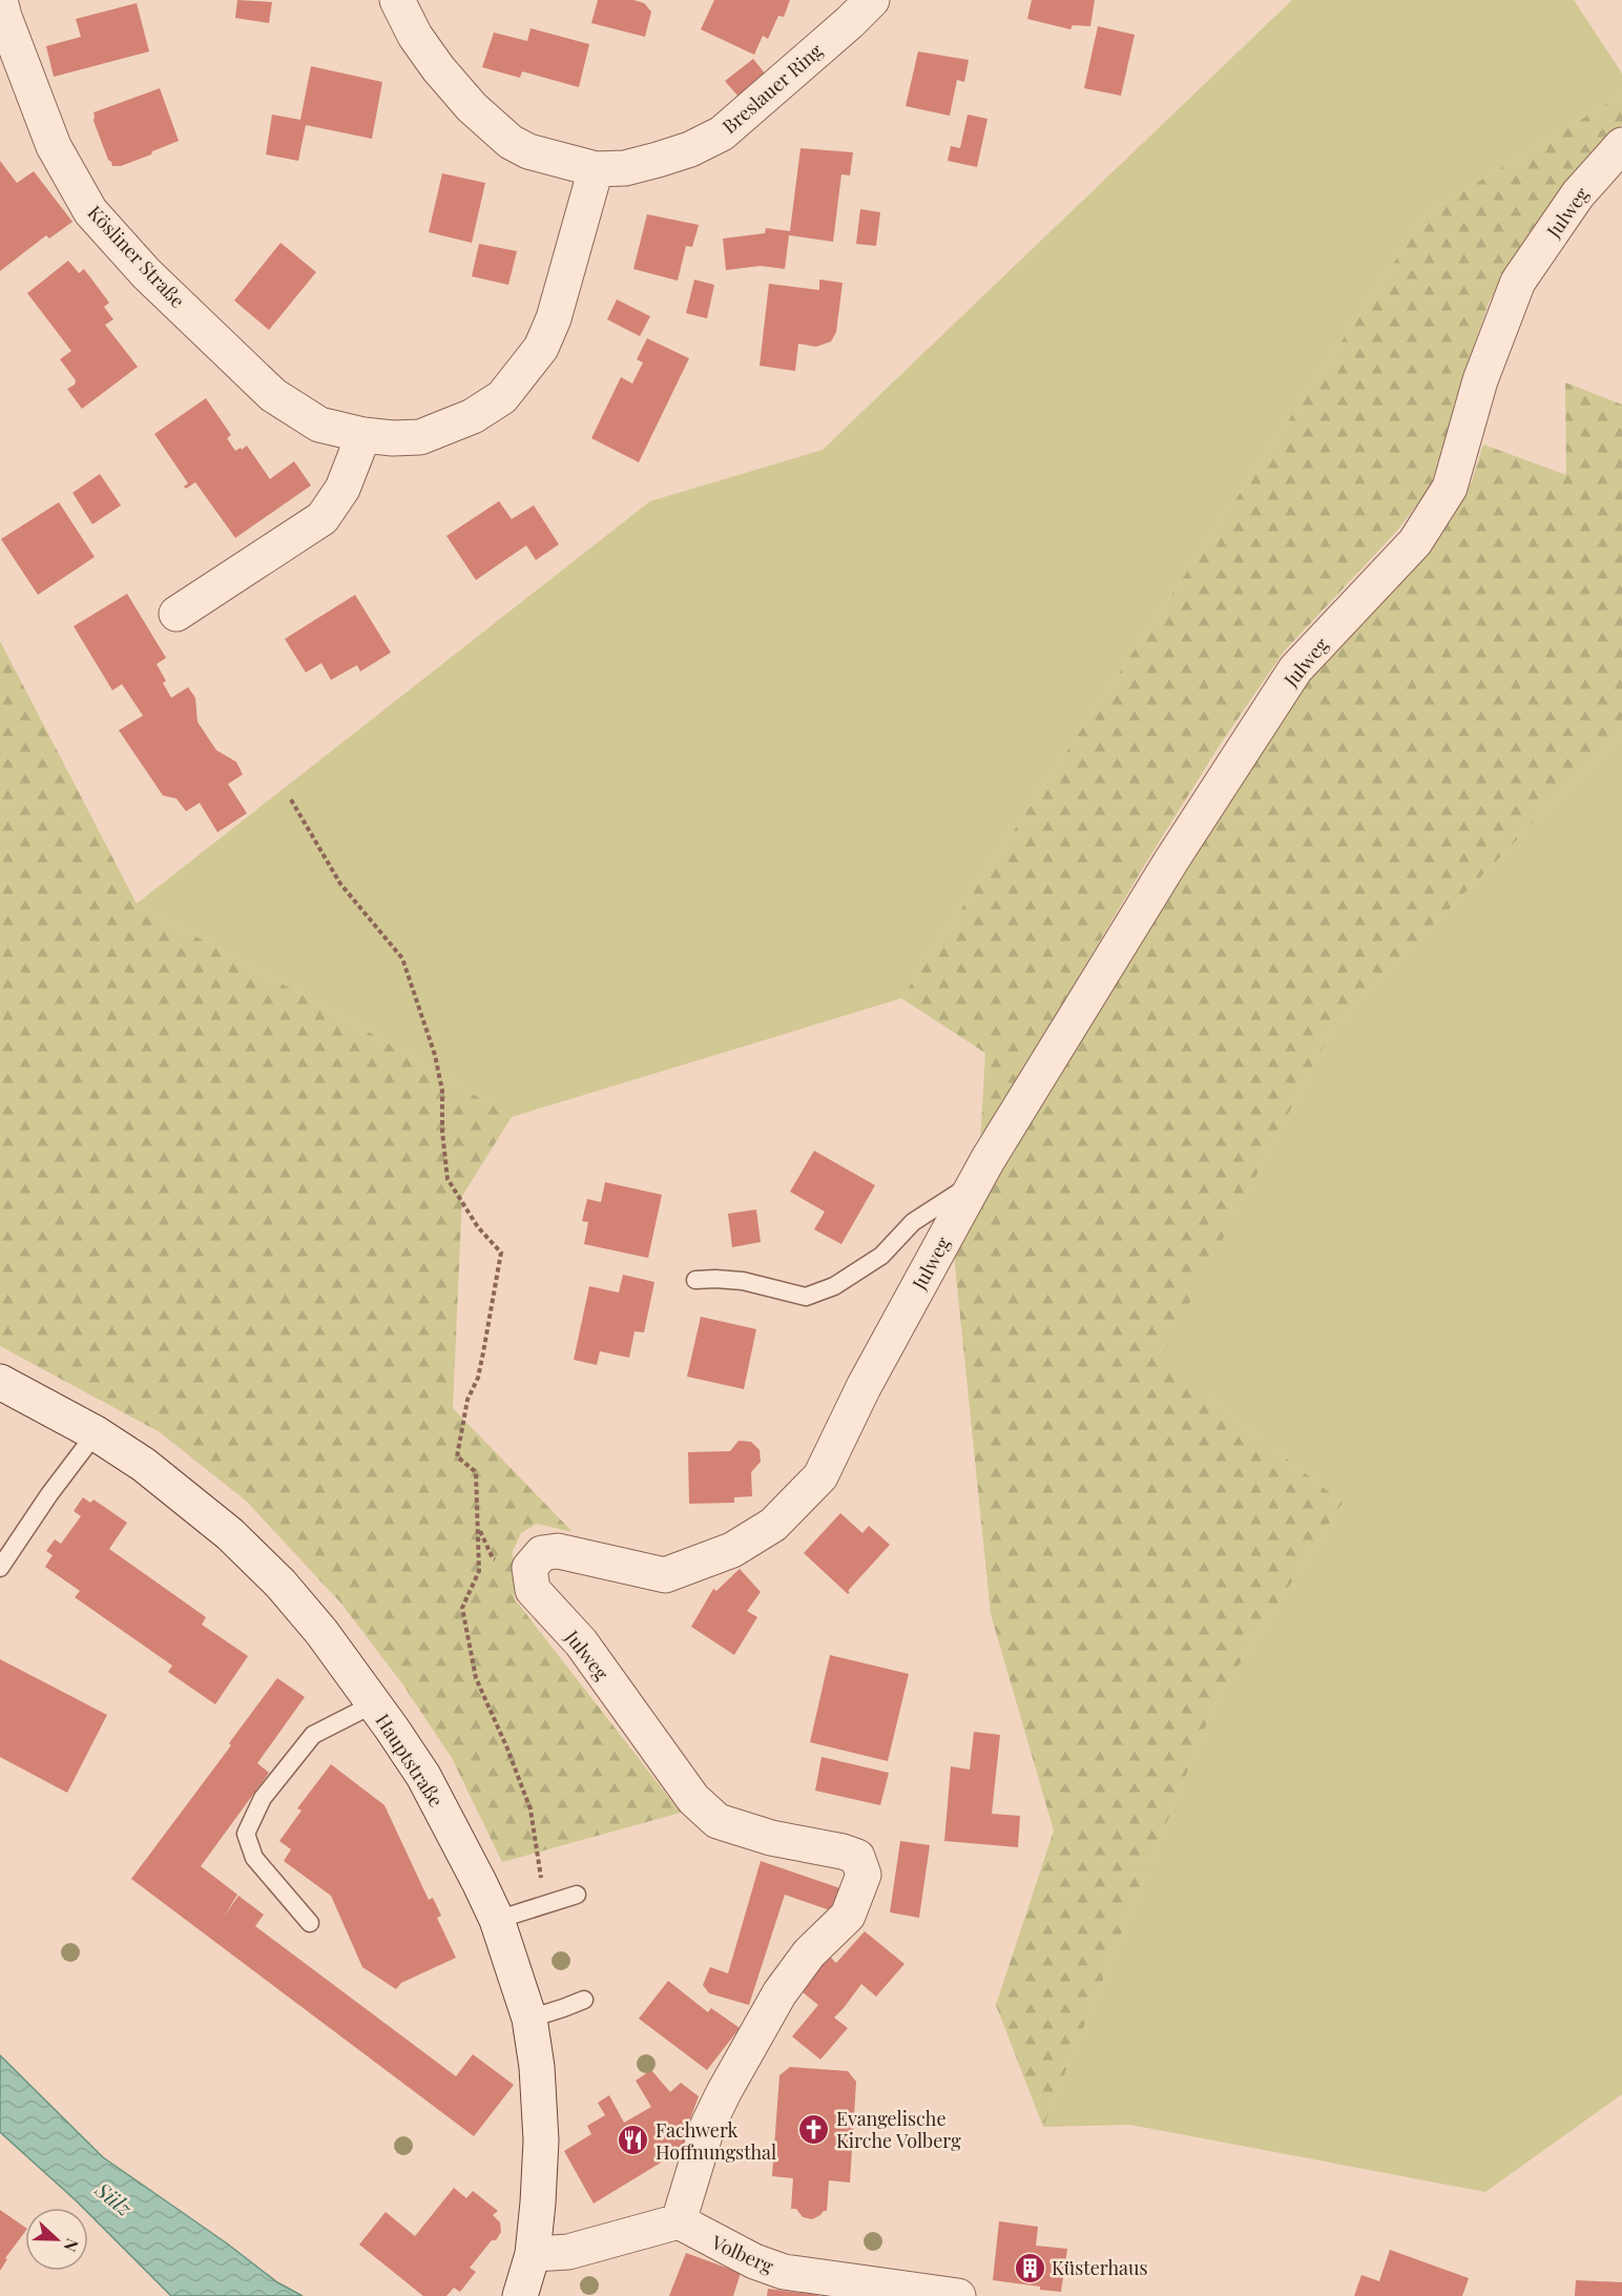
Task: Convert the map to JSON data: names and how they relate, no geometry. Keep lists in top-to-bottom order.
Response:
{
  "streets": {
    "street": [
      "Breslauer Ring",
      "Julweg",
      "Kösliner Straße",
      "Hauptstraße",
      "Volberg"
    ]
  },
  "crossings": [
    ["Breslauer Ring", "Kösliner Straße"],
    ["Julweg", "Volberg"]
  ],
  "water": ["Sülz"],
  "places": {
    "church": ["Evangelische Kirche Volberg"],
    "restaurant": ["Fachwerk Hoffnungsthal"],
    "building": ["Küsterhaus"]
  },
  "north": "right"
}
